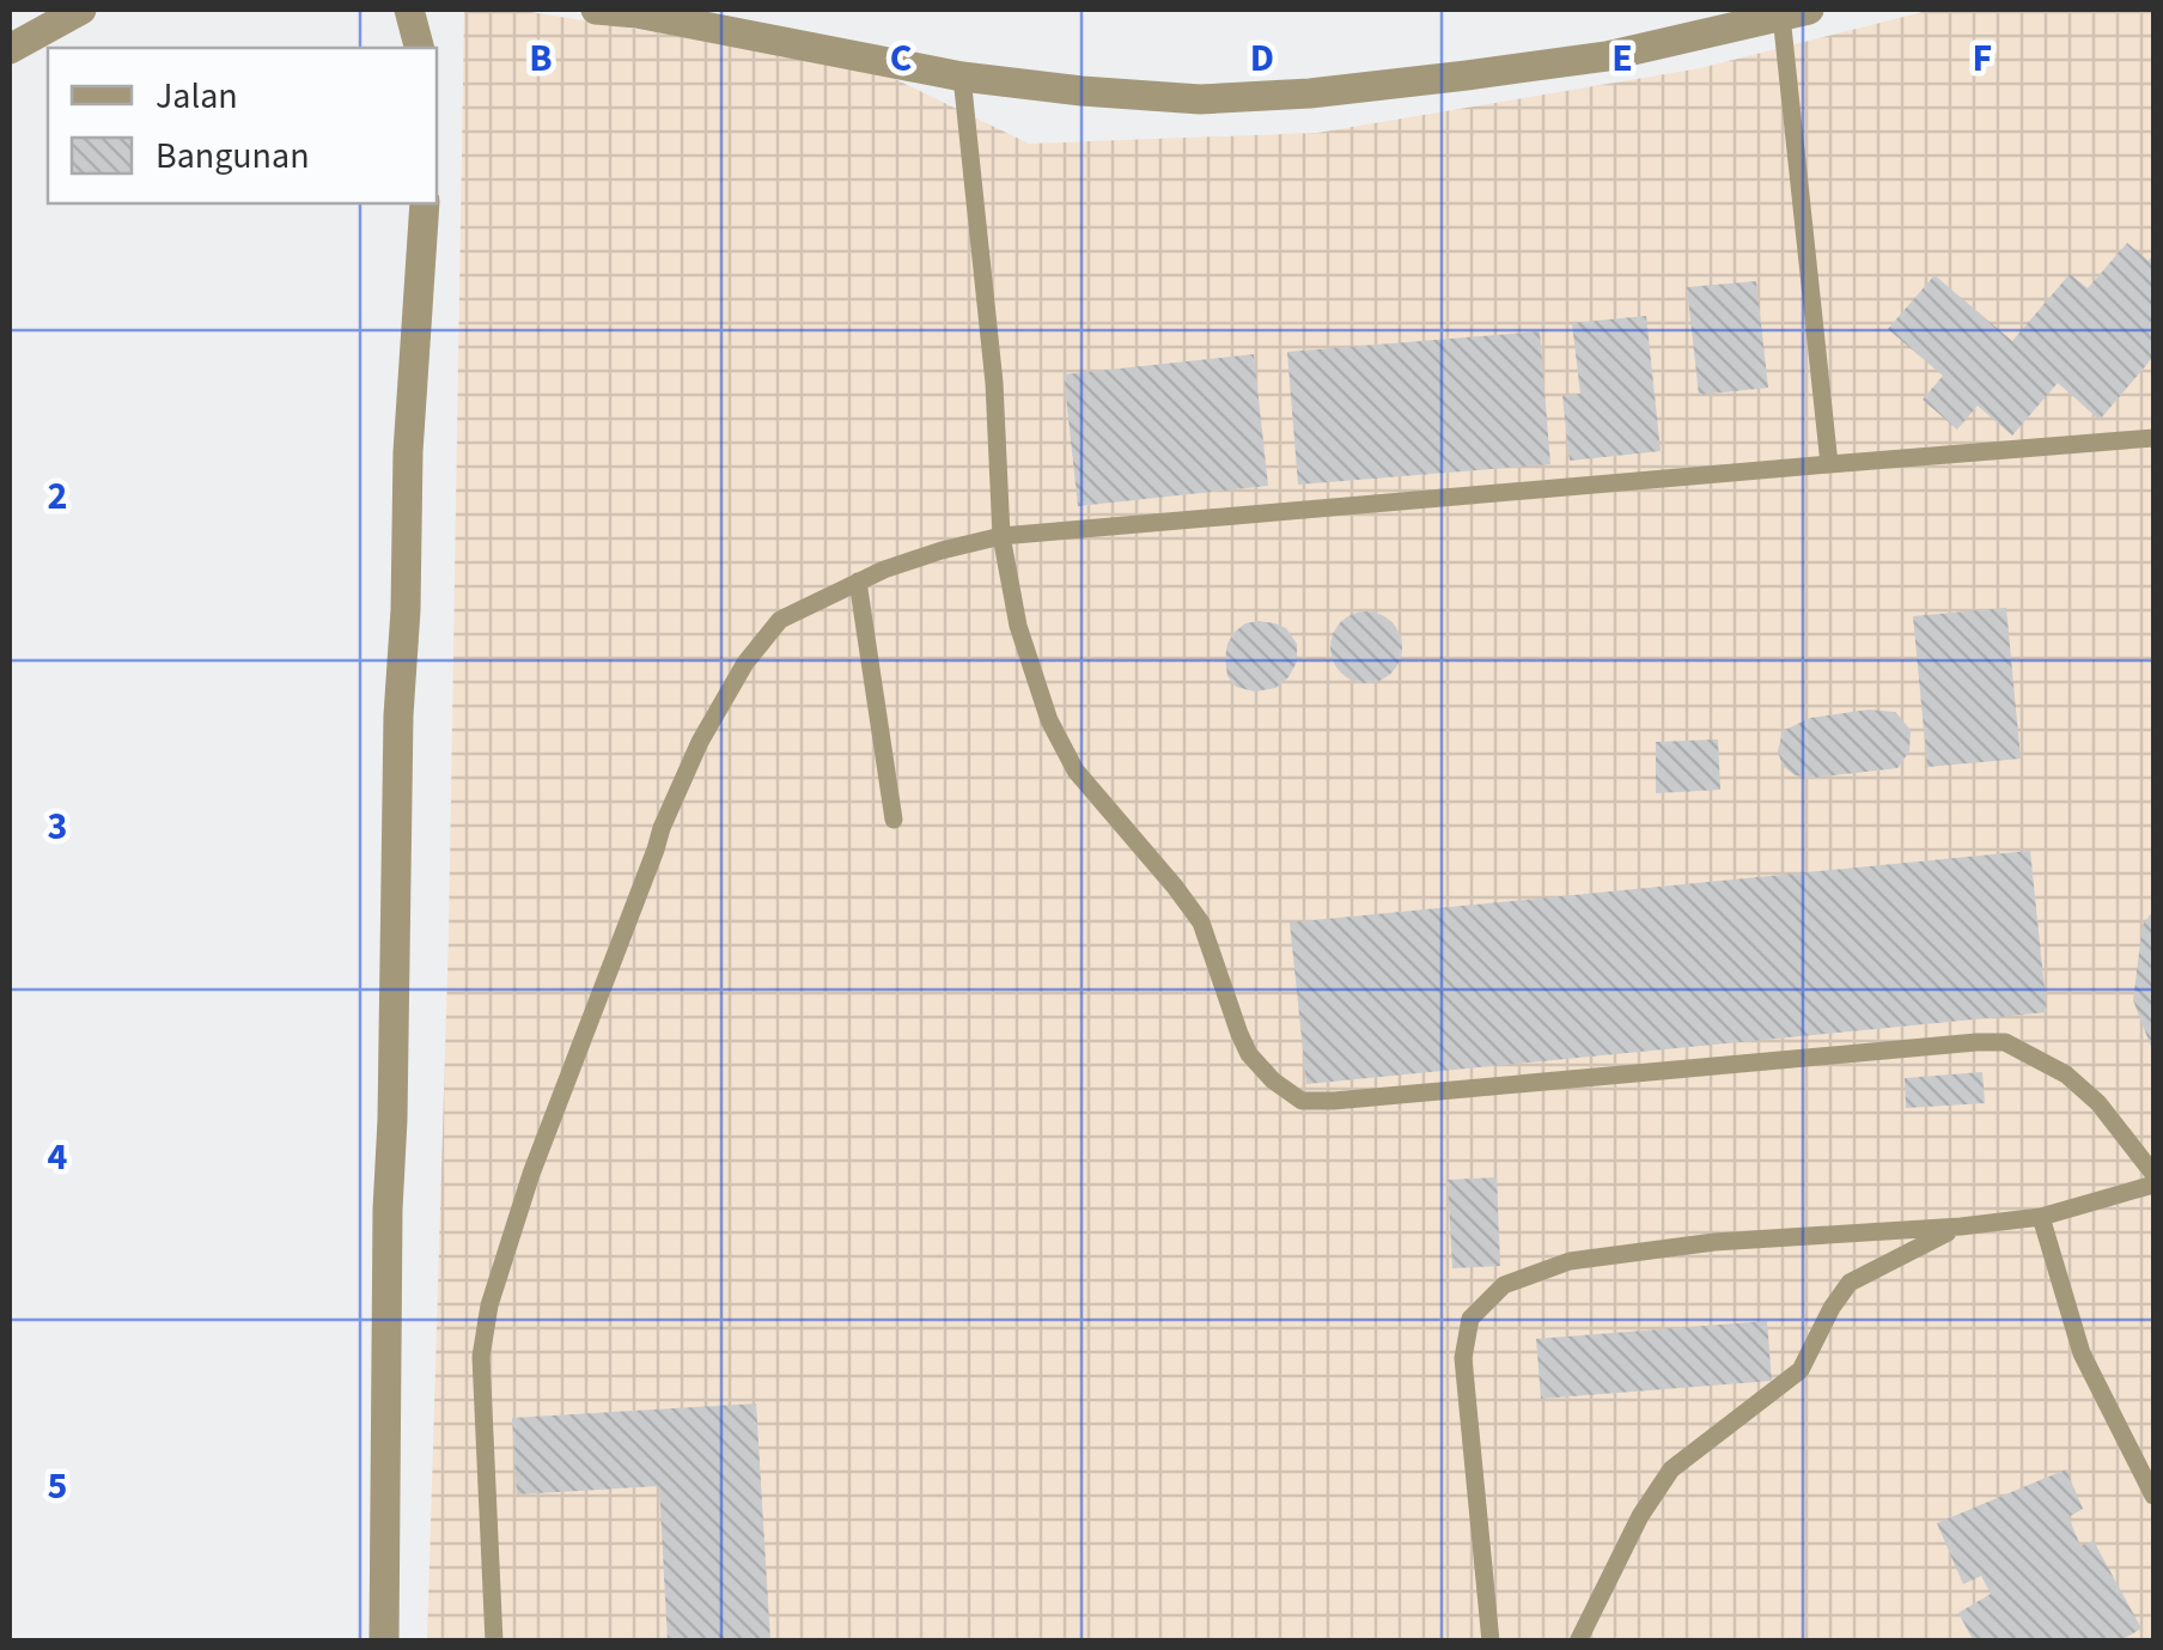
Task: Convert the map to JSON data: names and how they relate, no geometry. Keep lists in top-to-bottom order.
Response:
{
  "legend": ["Jalan", "Bangunan"],
  "grid": {
    "columns": [
      "B",
      "C",
      "D",
      "E",
      "F"
    ],
    "rows": [
      "2",
      "3",
      "4",
      "5"
    ]
  }
}
